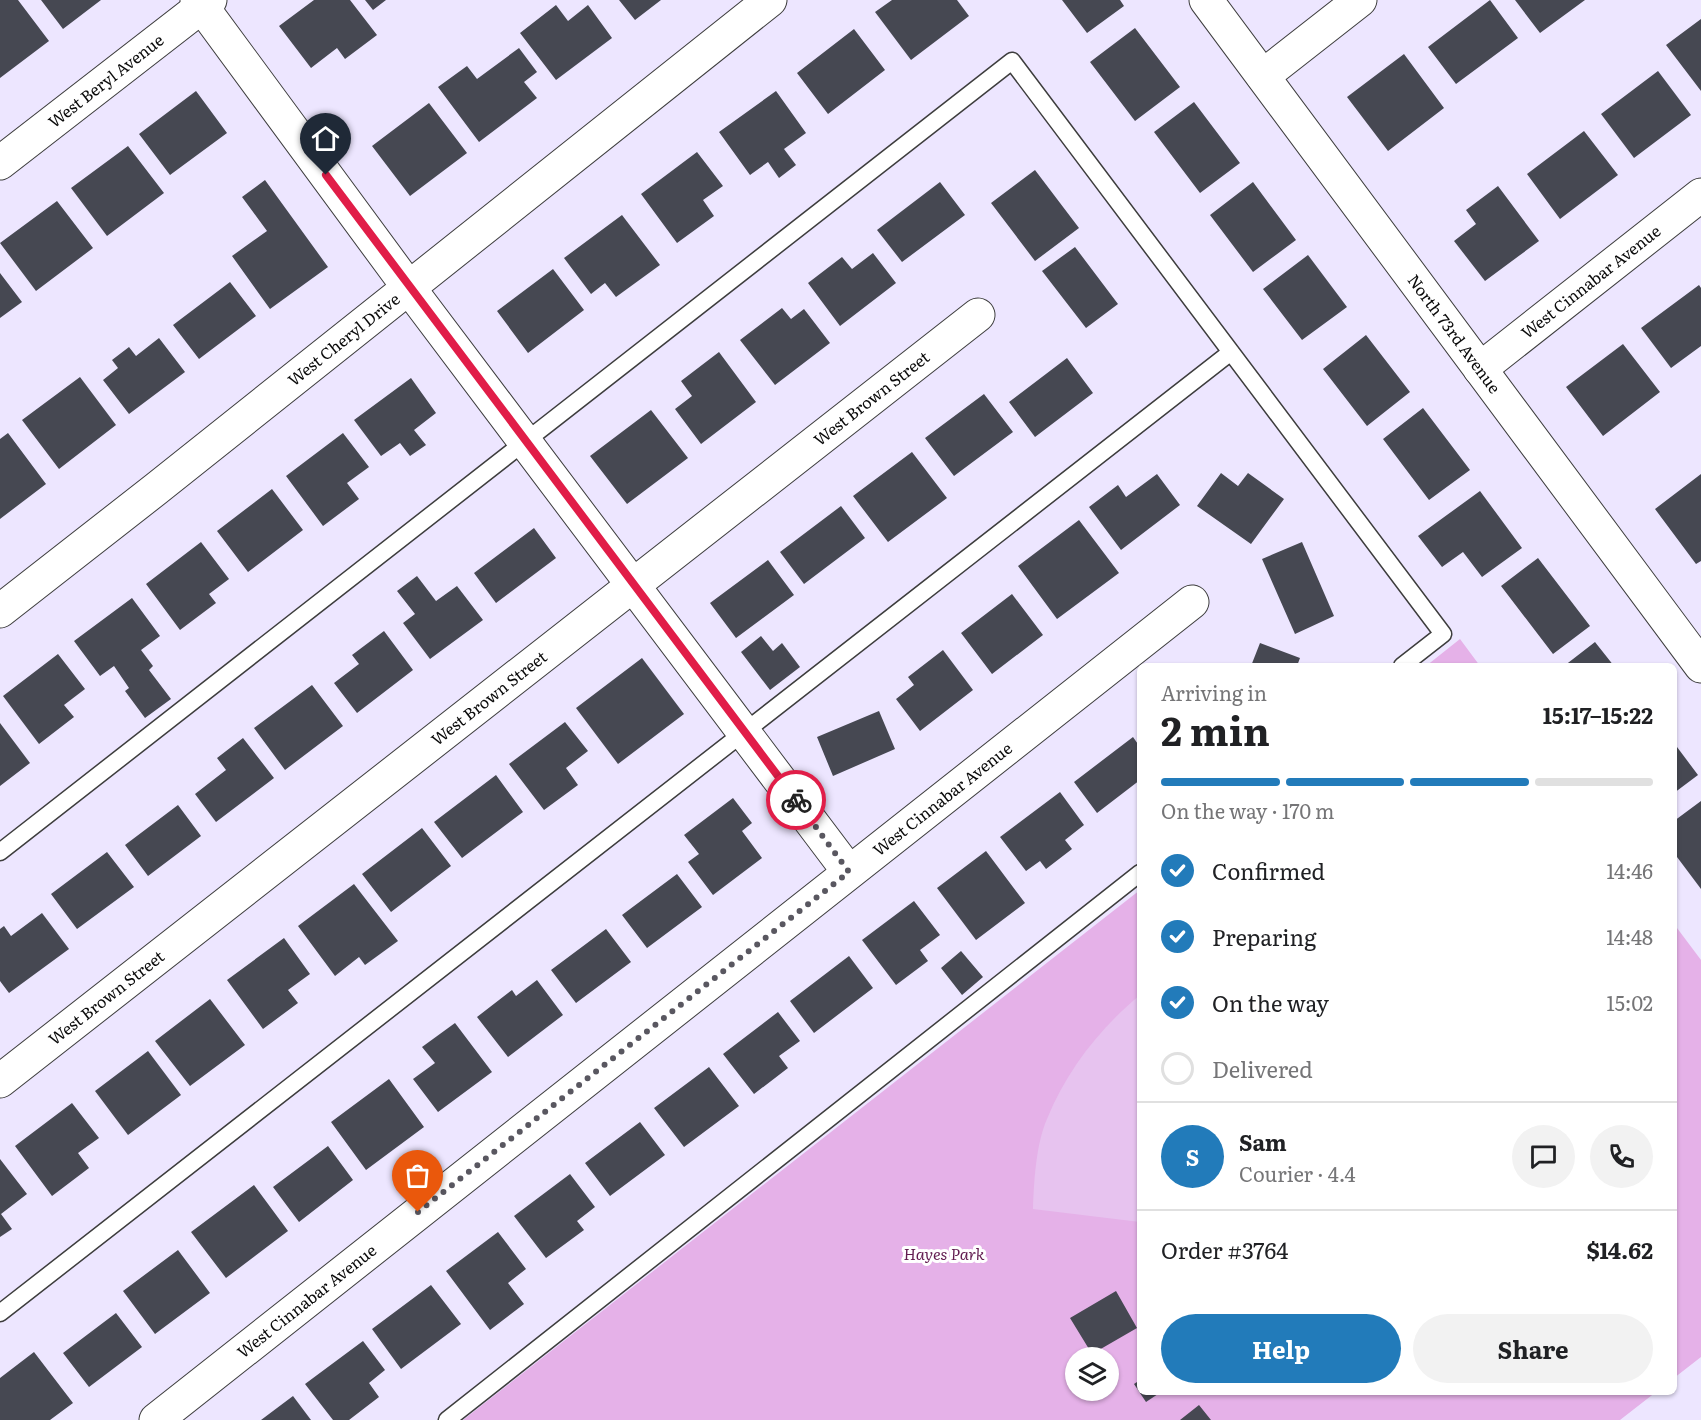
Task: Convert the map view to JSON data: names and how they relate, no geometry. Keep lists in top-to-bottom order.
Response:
{
  "streets": {
    "street": [
      "West Beryl Avenue",
      "West Cinnabar Avenue",
      "North 73rd Avenue",
      "West Cheryl Drive",
      "West Brown Street"
    ]
  },
  "crossings": [
    ["West Cinnabar Avenue", "North 73rd Avenue"]
  ],
  "parks": ["Hayes Park"],
  "page": {
    "heading": ["2 min", "Arriving in", "15:17–15:22"],
    "panel": [
      "Sam",
      "Courier · 4.4",
      "Order #3764",
      "$14.62"
    ],
    "bar": "On the way · 170 m",
    "list": [
      ["Confirmed", "14:46"],
      ["Preparing", "14:48"],
      ["On the way", "15:02"],
      "Delivered"
    ],
    "round": "S",
    "buttons": ["Help", "Share"]
  }
}
